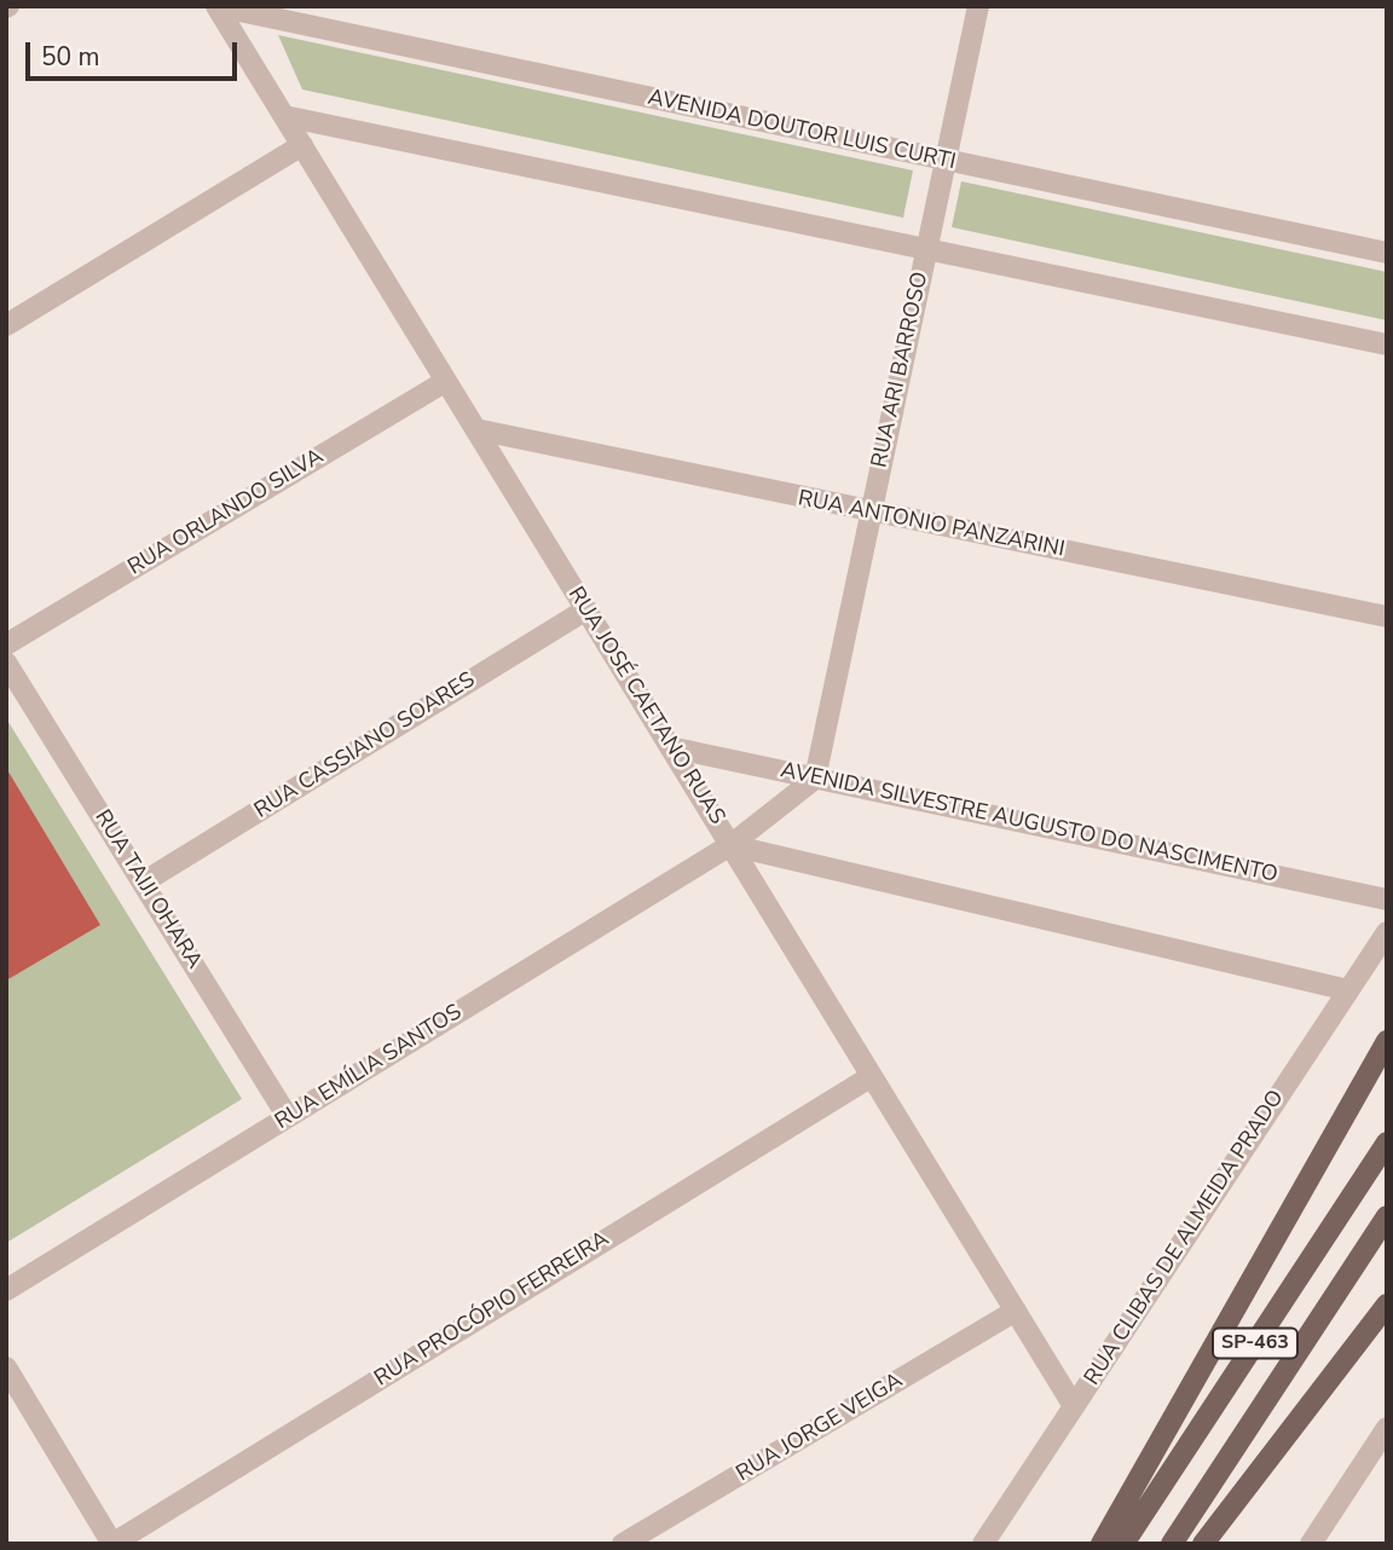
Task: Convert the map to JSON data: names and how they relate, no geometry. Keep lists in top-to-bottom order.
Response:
{
  "streets": {
    "main road": ["SP-463"],
    "street": [
      "AVENIDA DOUTOR LUIS CURTI",
      "RUA ARI BARROSO",
      "RUA ORLANDO SILVA",
      "RUA ANTONIO PANZARINI",
      "RUA JOSÉ CAETANO RUAS",
      "RUA CASSIANO SOARES",
      "AVENIDA SILVESTRE AUGUSTO DO NASCIMENTO",
      "RUA TAIJI OHARA",
      "RUA EMÍLIA SANTOS",
      "RUA CLIBAS DE ALMEIDA PRADO",
      "RUA PROCÓPIO FERREIRA",
      "RUA JORGE VEIGA"
    ]
  },
  "crossings": [
    ["AVENIDA DOUTOR LUIS CURTI", "RUA ARI BARROSO"],
    ["AVENIDA DOUTOR LUIS CURTI", "RUA JOSÉ CAETANO RUAS"],
    ["RUA ARI BARROSO", "RUA ANTONIO PANZARINI"],
    ["RUA ARI BARROSO", "AVENIDA SILVESTRE AUGUSTO DO NASCIMENTO"],
    ["RUA ORLANDO SILVA", "RUA JOSÉ CAETANO RUAS"],
    ["RUA ANTONIO PANZARINI", "RUA JOSÉ CAETANO RUAS"],
    ["RUA JOSÉ CAETANO RUAS", "RUA CASSIANO SOARES"],
    ["RUA JOSÉ CAETANO RUAS", "AVENIDA SILVESTRE AUGUSTO DO NASCIMENTO"],
    ["RUA JOSÉ CAETANO RUAS", "RUA EMÍLIA SANTOS"],
    ["RUA JOSÉ CAETANO RUAS", "RUA CLIBAS DE ALMEIDA PRADO"],
    ["RUA JOSÉ CAETANO RUAS", "RUA PROCÓPIO FERREIRA"],
    ["RUA JOSÉ CAETANO RUAS", "RUA JORGE VEIGA"],
    ["RUA CASSIANO SOARES", "RUA TAIJI OHARA"],
    ["RUA TAIJI OHARA", "RUA EMÍLIA SANTOS"]
  ],
  "scale_bar": "50 m"
}
